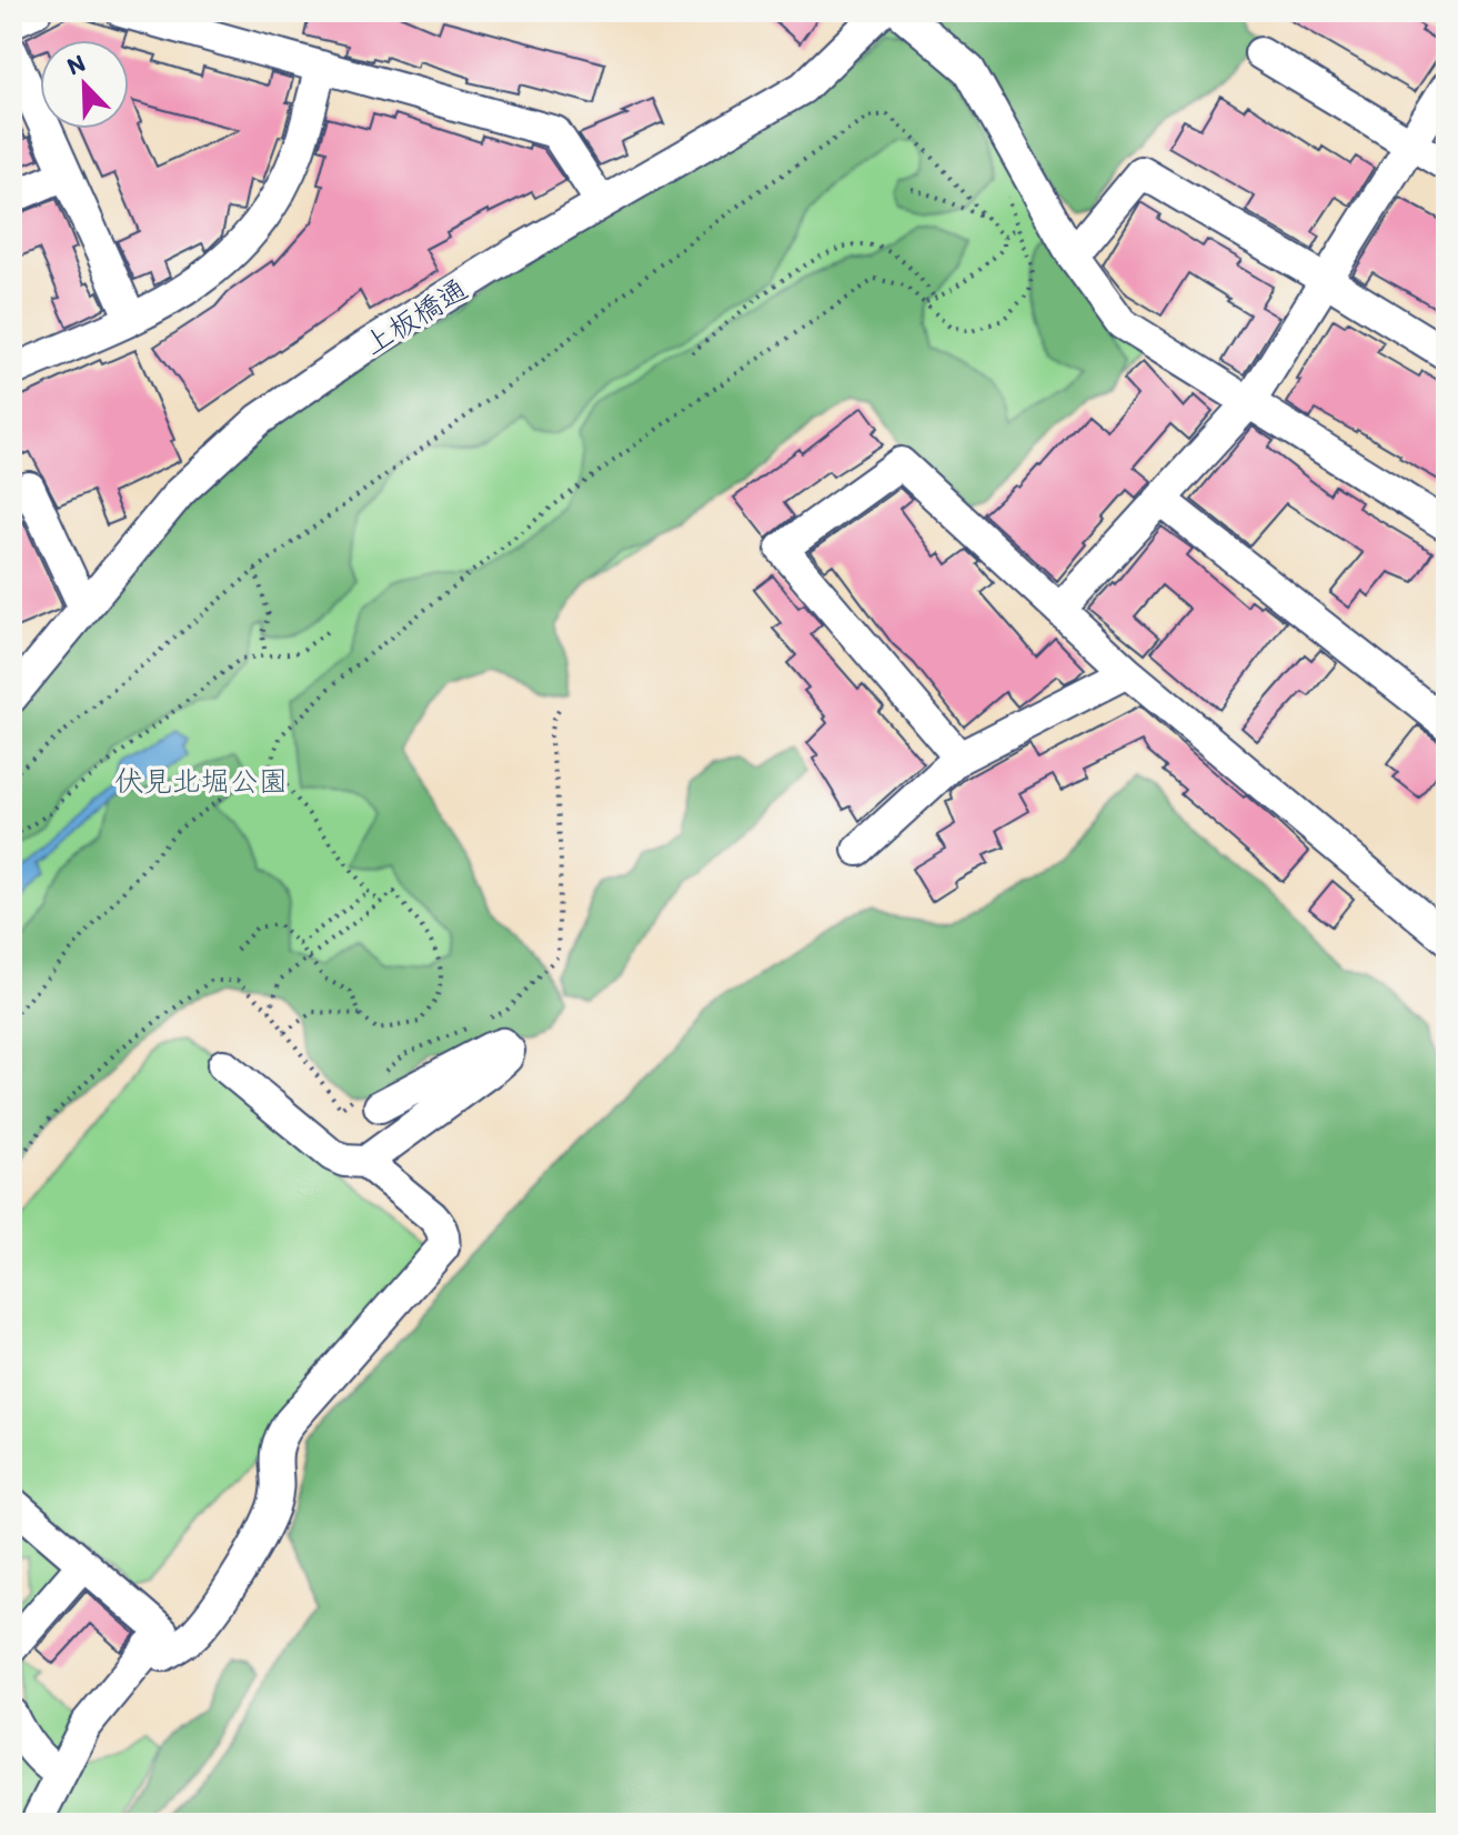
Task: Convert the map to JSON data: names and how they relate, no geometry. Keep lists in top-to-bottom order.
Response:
{
  "streets": {
    "street": ["上板橋通"]
  },
  "parks": ["伏見北堀公園"],
  "north": "top left"
}
